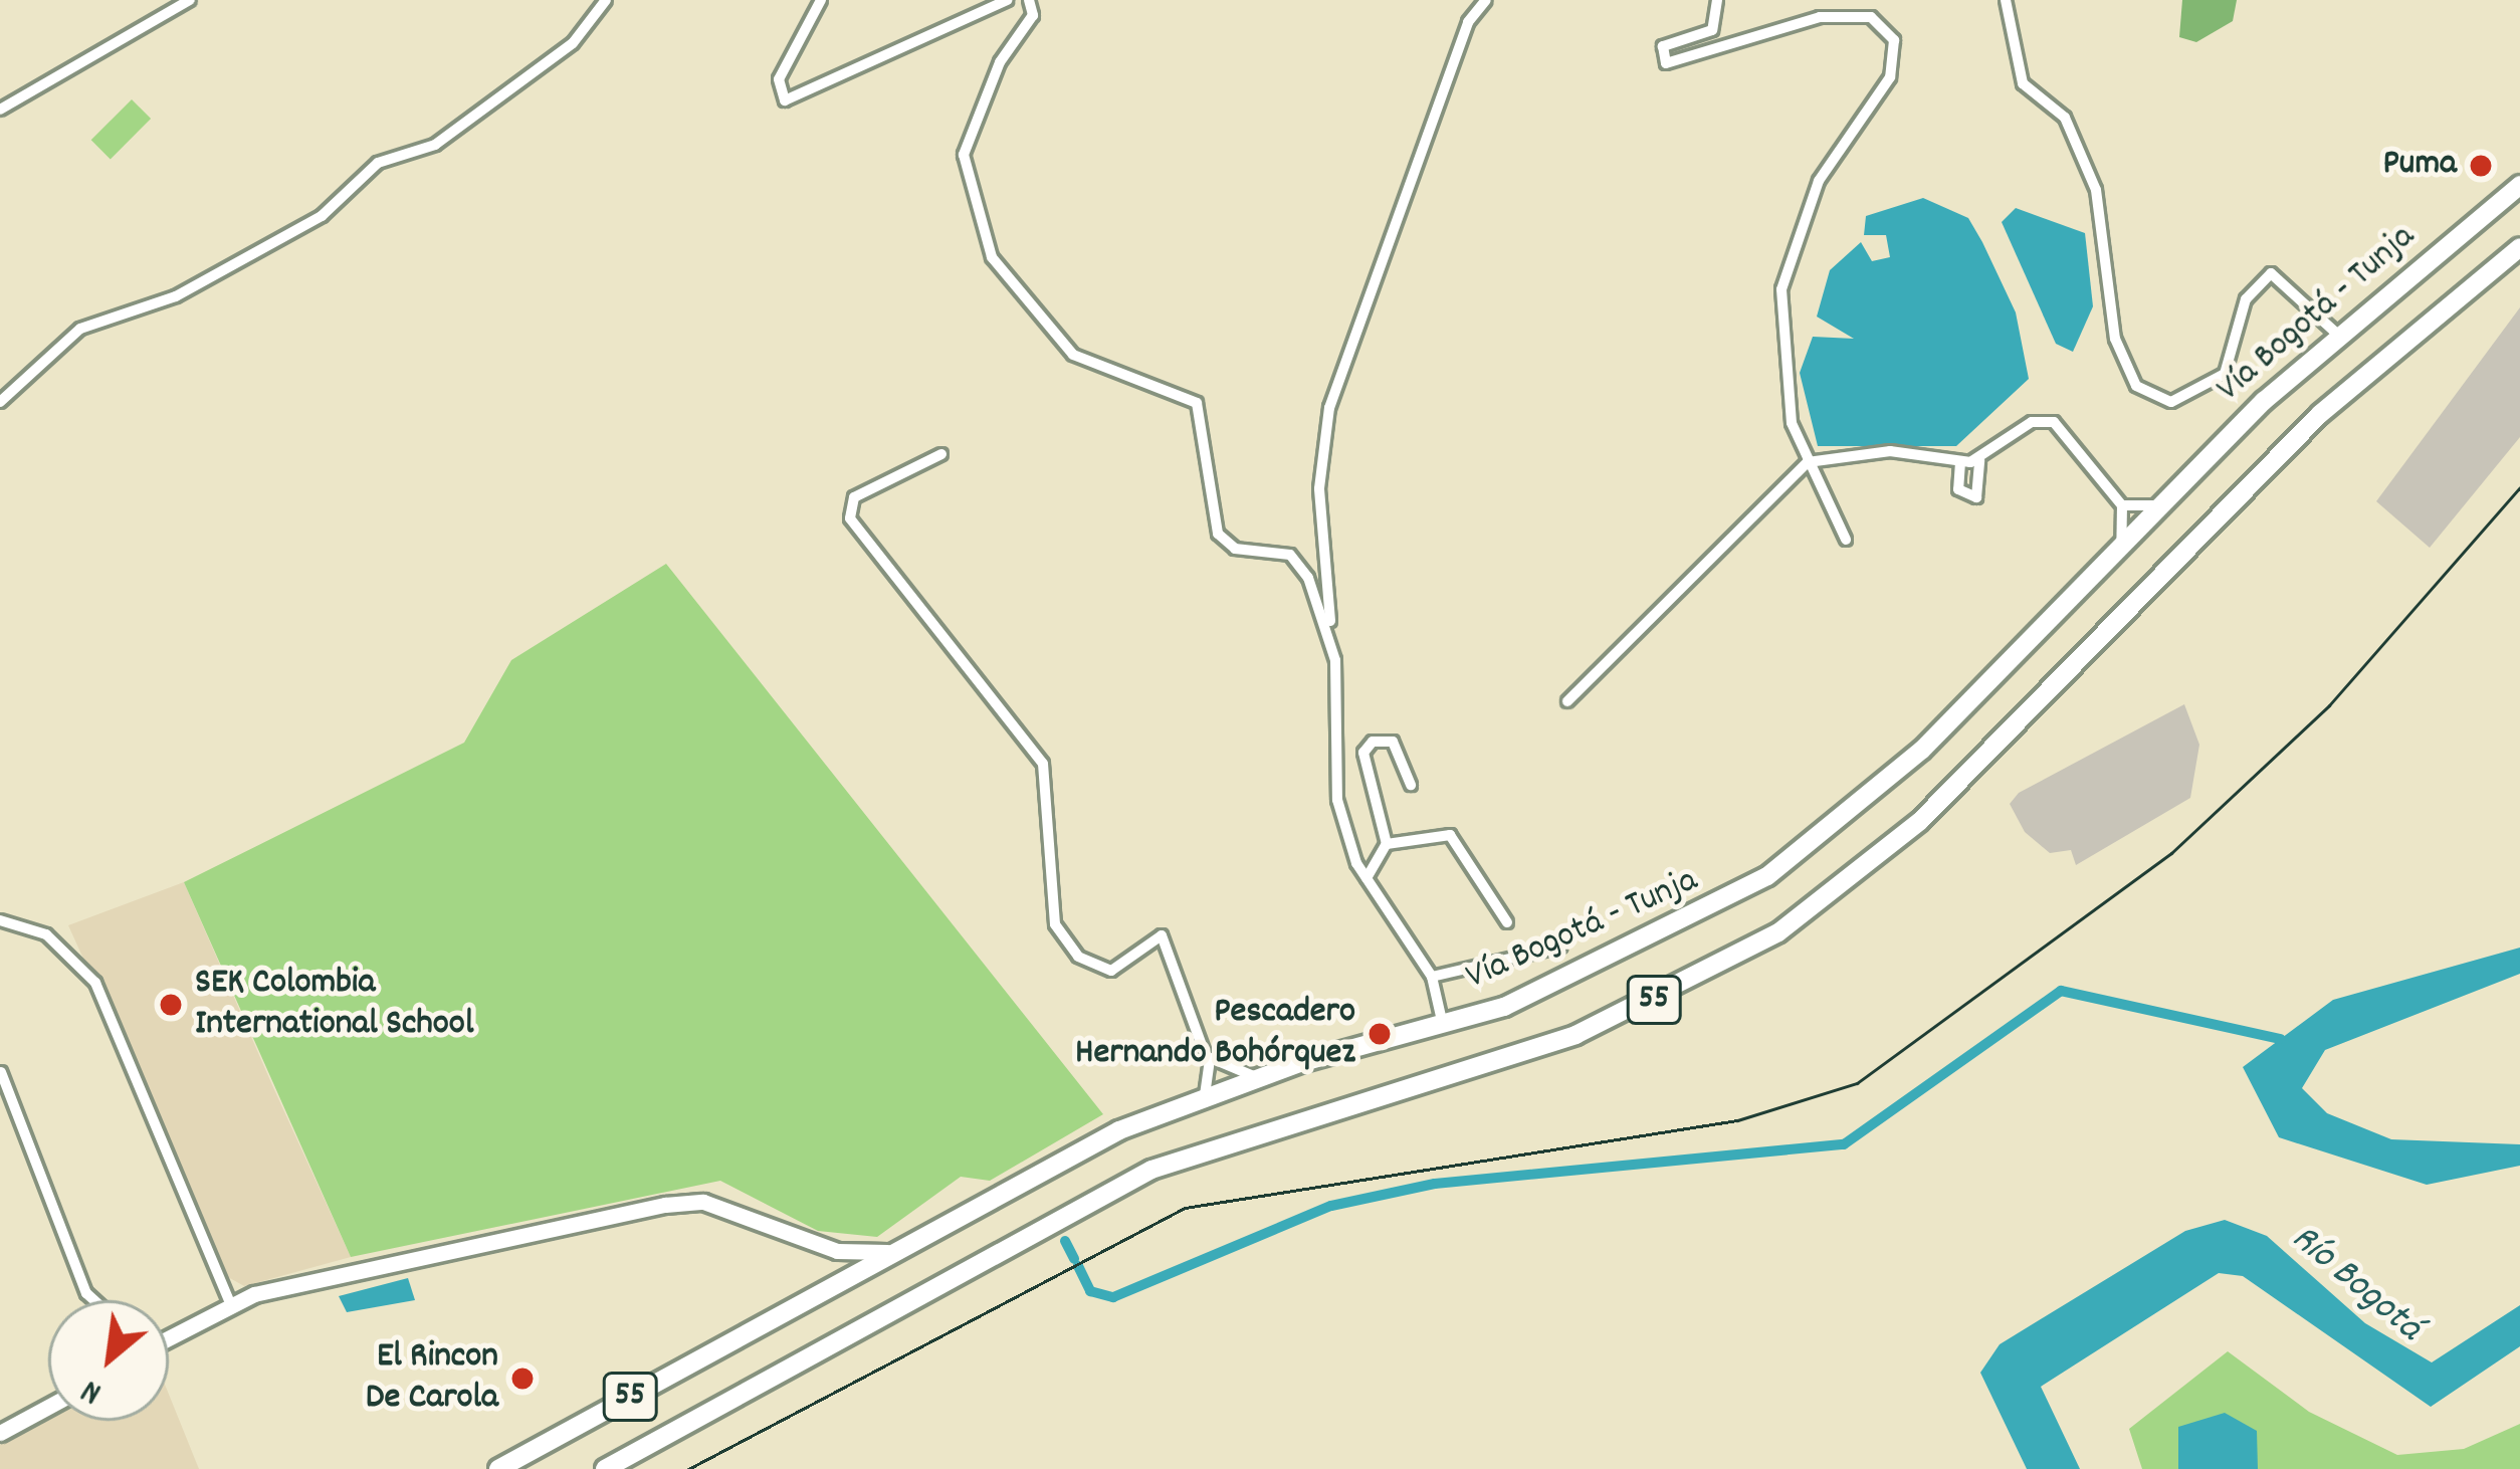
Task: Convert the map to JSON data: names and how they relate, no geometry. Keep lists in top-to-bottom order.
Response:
{
  "streets": {
    "highway": ["Vía Bogotá - Tunja", "55"]
  },
  "water": ["Río Bogotá"],
  "places": [
    "Puma",
    "SEK Colombia International School",
    "Pescadero Hernando Bohórquez",
    "El Rincon De Carola"
  ],
  "north": "bottom left"
}
